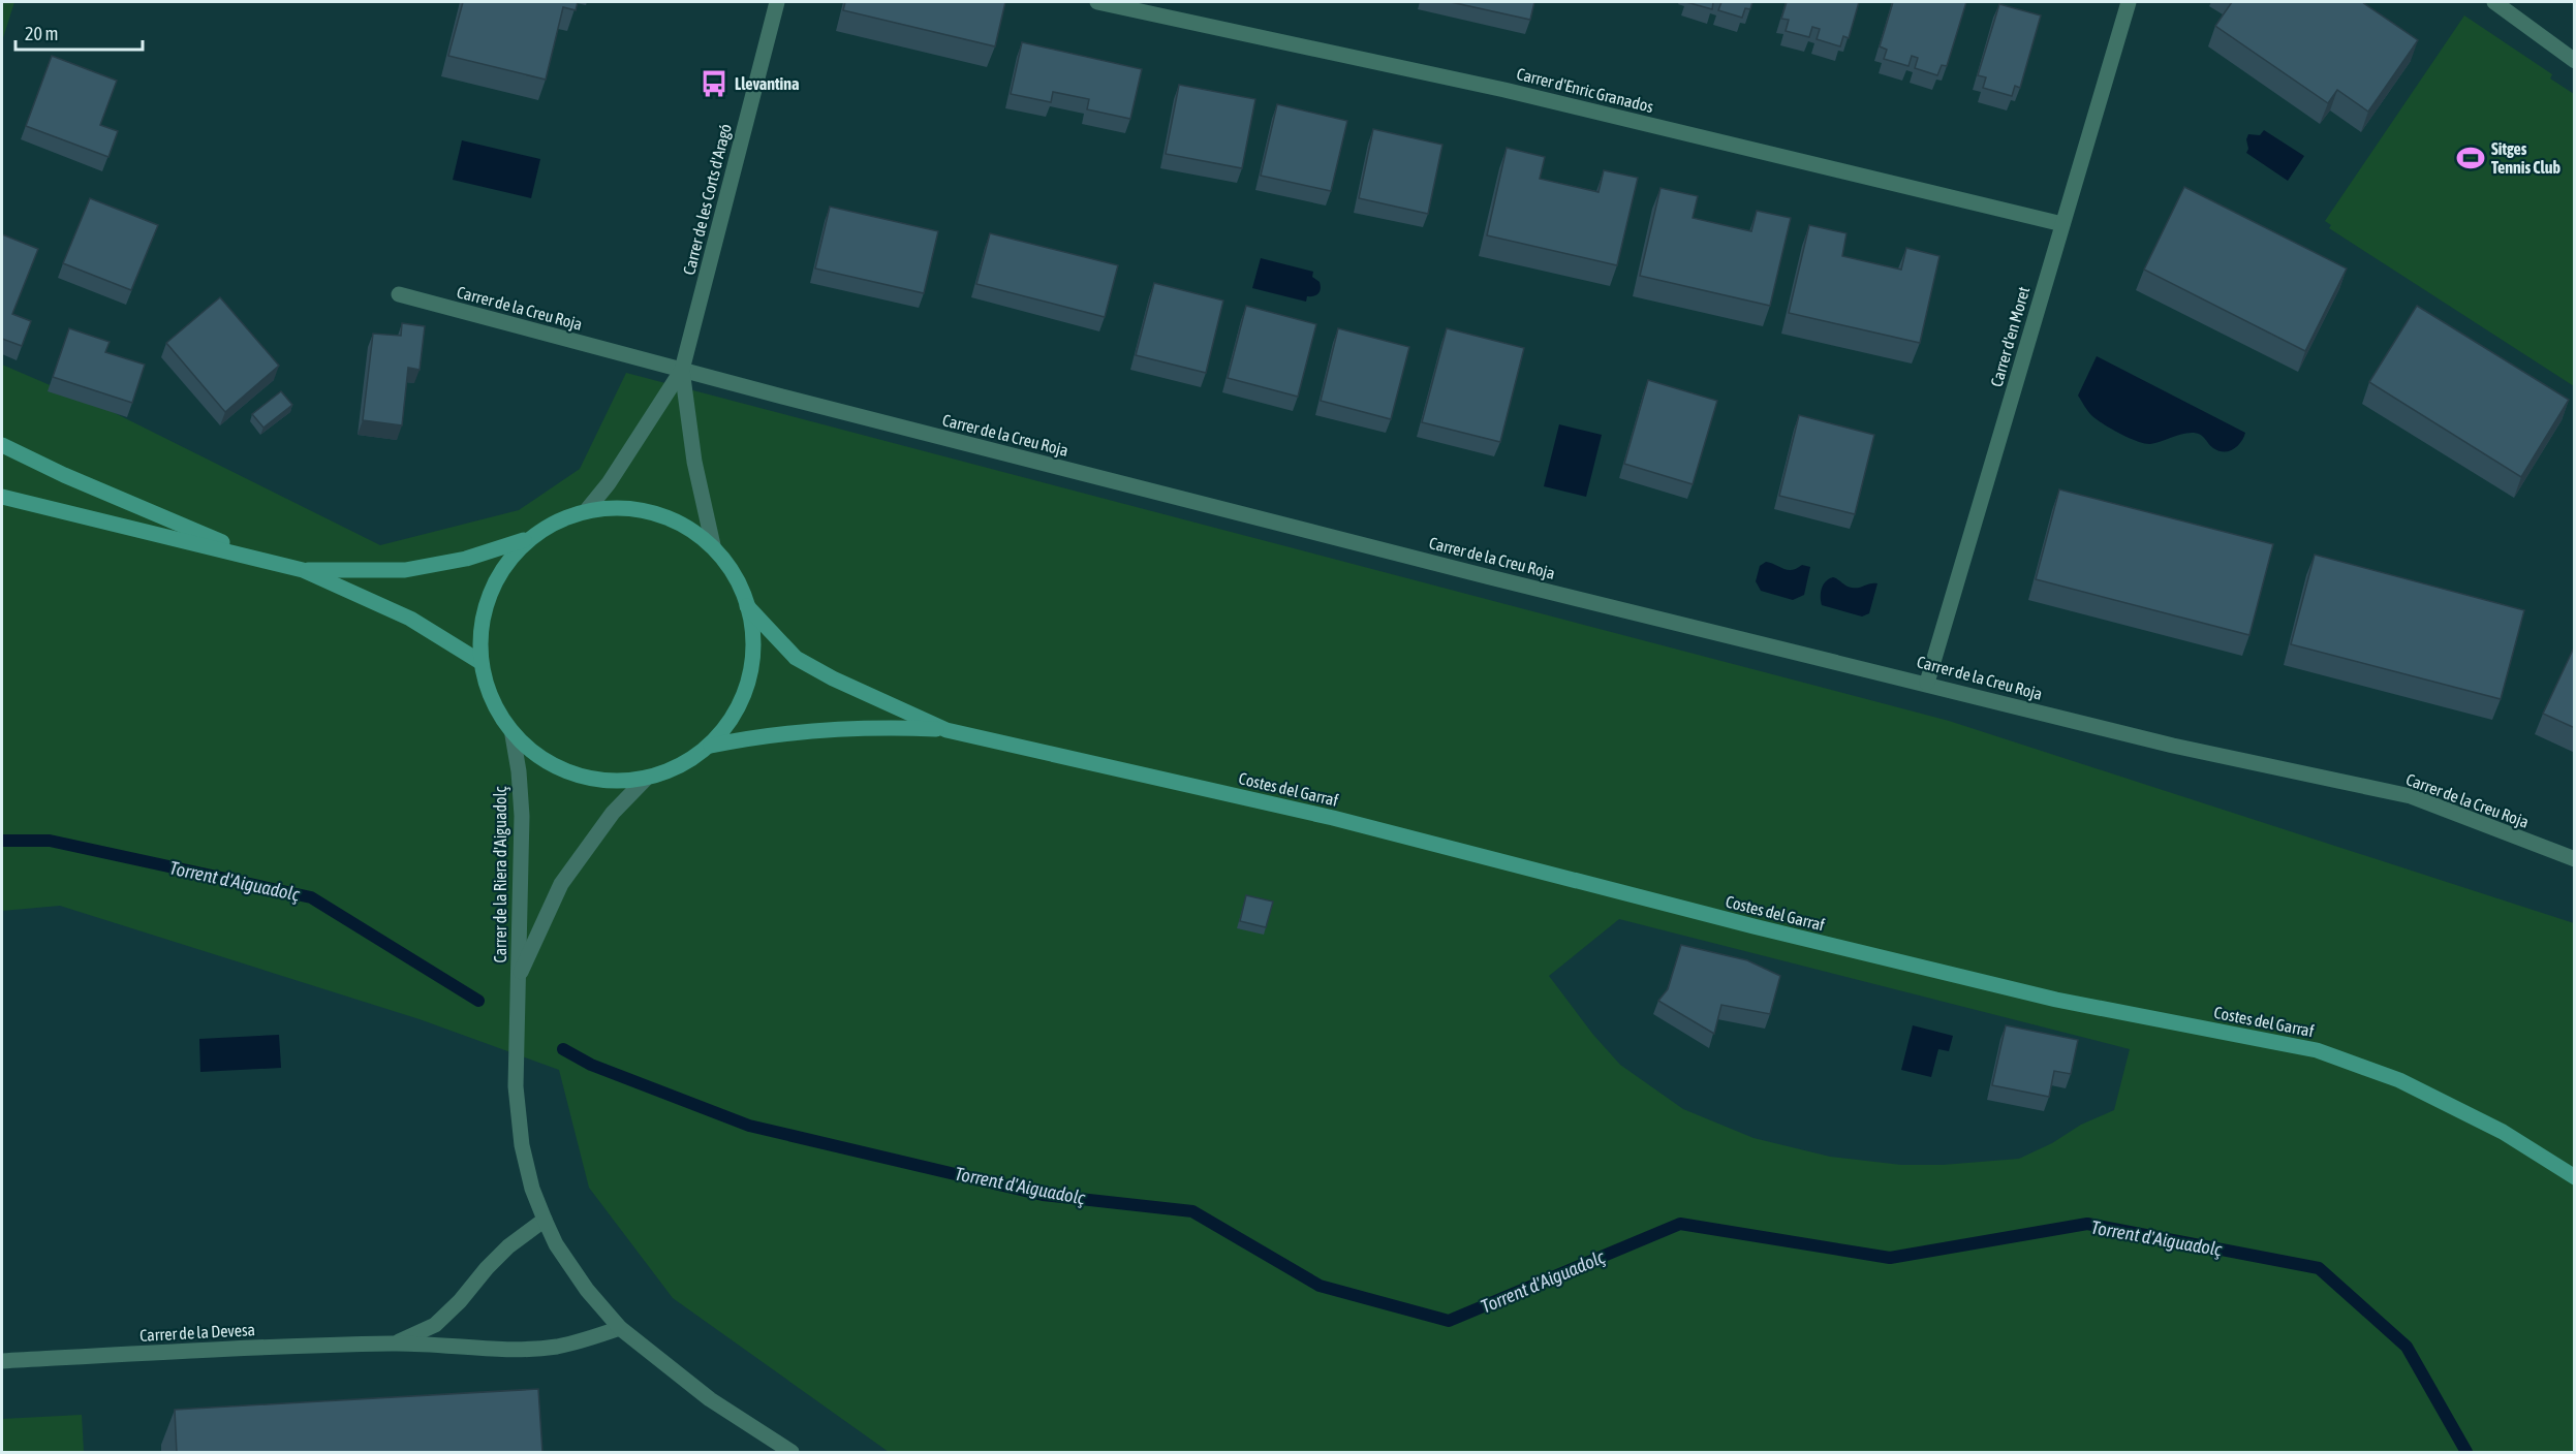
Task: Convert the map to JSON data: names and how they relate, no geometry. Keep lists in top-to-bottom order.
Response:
{
  "streets": {
    "main road": ["Costes del Garraf"],
    "street": [
      "Carrer d'Enric Granados",
      "Carrer de les Corts d'Aragó",
      "Carrer de la Creu Roja",
      "Carrer d'en Moret",
      "Carrer de la Riera d'Aiguadolç",
      "Carrer de la Devesa"
    ]
  },
  "crossings": [
    ["Carrer d'Enric Granados", "Carrer d'en Moret"],
    ["Carrer de les Corts d'Aragó", "Carrer de la Creu Roja"],
    ["Carrer de la Creu Roja", "Carrer d'en Moret"],
    ["Carrer de la Riera d'Aiguadolç", "Carrer de la Devesa"]
  ],
  "water": ["Torrent d'Aiguadolç"],
  "places": {
    "bus stop": ["Llevantina"],
    "sports": ["Sitges Tennis Club"]
  },
  "scale_bar": "20 m"
}
